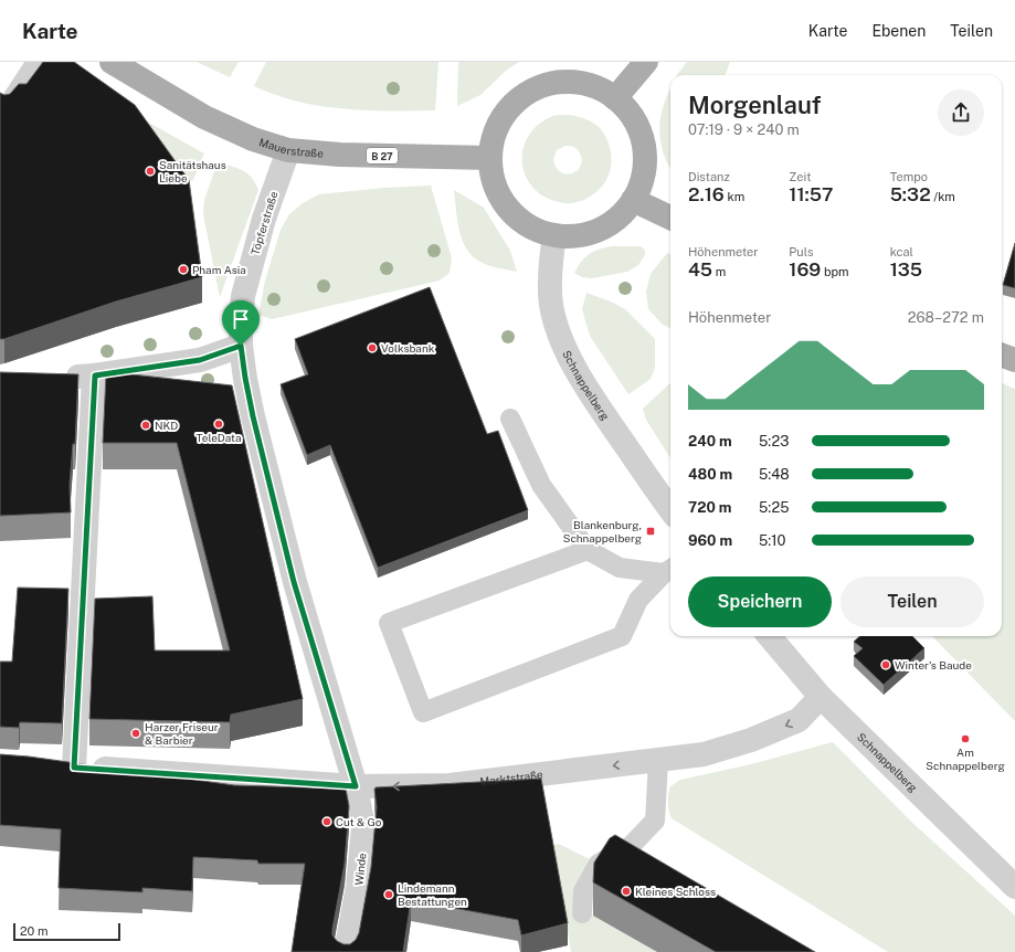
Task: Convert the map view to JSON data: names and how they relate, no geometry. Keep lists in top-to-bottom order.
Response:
{
  "streets": {
    "main road": ["Mauerstraße", "B 27"],
    "street": [
      "Töpferstraße",
      "Schnappelberg",
      "Marktstraße",
      "Winde"
    ]
  },
  "crossings": [
    ["Mauerstraße", "Töpferstraße"],
    ["Mauerstraße", "Schnappelberg"],
    ["Töpferstraße", "Marktstraße"],
    ["Töpferstraße", "Winde"],
    ["Schnappelberg", "Marktstraße"],
    ["Marktstraße", "Winde"]
  ],
  "one_way": ["Marktstraße"],
  "places": {
    "other": [
      "Sanitätshaus Liebe",
      "Pham Asia",
      "Volksbank",
      "TeleData",
      "NKD",
      "Winter's Baude",
      "Harzer Friseur & Barbier",
      "Am Schnappelberg",
      "Cut & Go",
      "Kleines Schloss",
      "Lindemann Bestattungen"
    ],
    "transit": ["Blankenburg, Schnappelberg"]
  },
  "scale_bar": "20 m",
  "page": {
    "header": "Karte",
    "nav": ["Karte", "Ebenen", "Teilen"],
    "heading": ["Morgenlauf", "07:19 · 9 × 240 m"],
    "stats": [
      ["Distanz", "2.16 km"],
      ["Zeit", "11:57"],
      ["Tempo", "5:32 /km"],
      ["Höhenmeter", "45 m"],
      ["Puls", "169 bpm"],
      ["kcal", "135"]
    ],
    "chart": ["Höhenmeter", "268–272 m"],
    "list": [
      {
        "name": "240 m",
        "note": "5:23"
      },
      {
        "name": "480 m",
        "note": "5:48"
      },
      {
        "name": "720 m",
        "note": "5:25"
      },
      {
        "name": "960 m",
        "note": "5:10"
      }
    ],
    "buttons": ["Speichern", "Teilen"],
    "scale": "20 m"
  }
}
